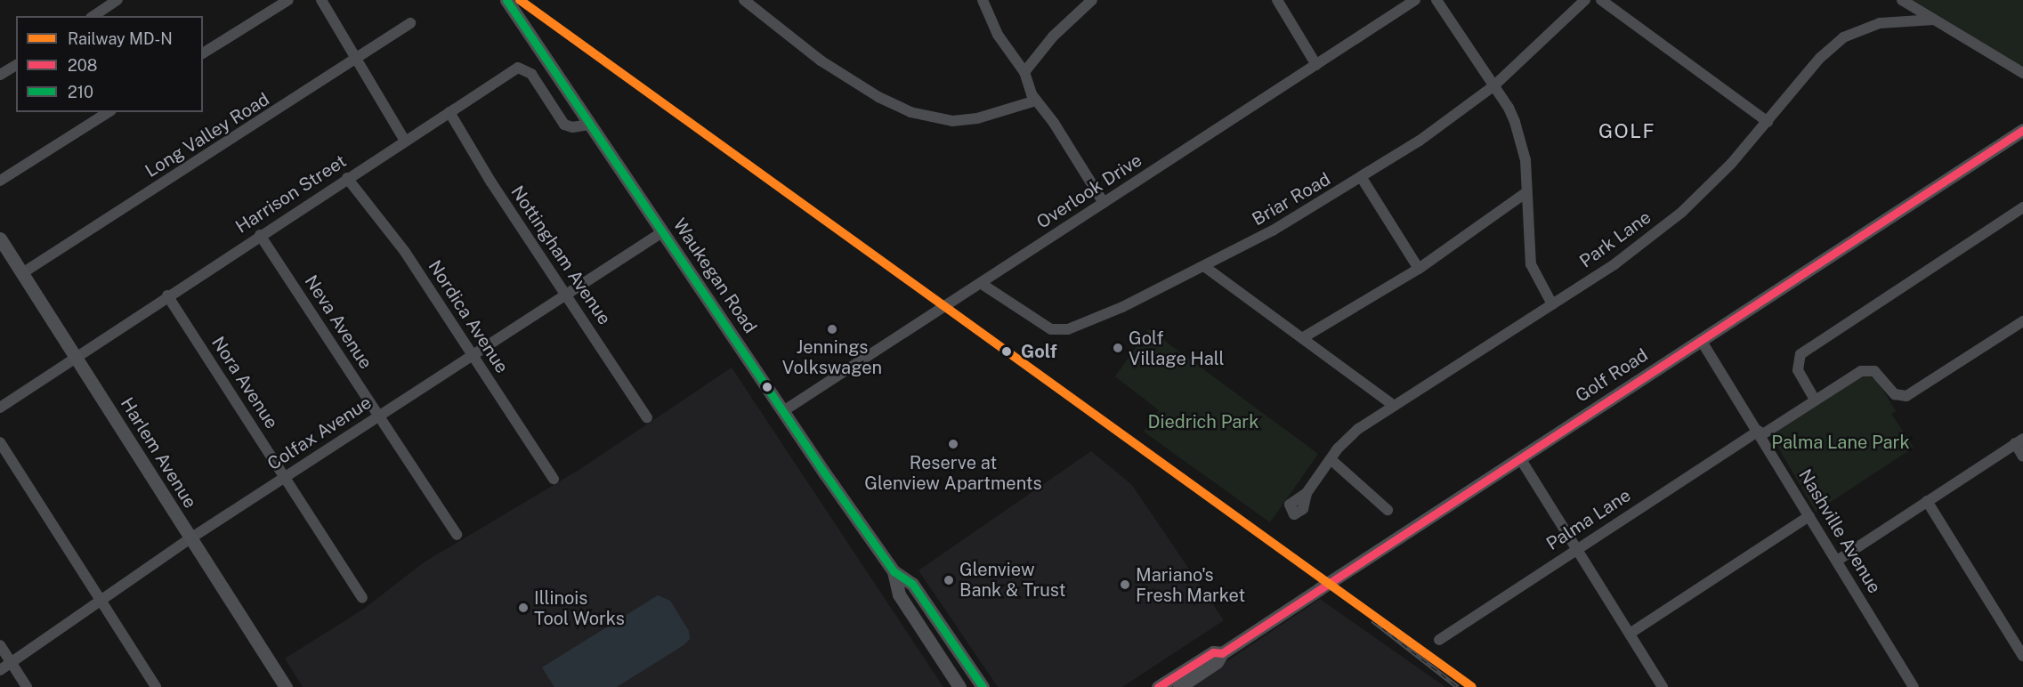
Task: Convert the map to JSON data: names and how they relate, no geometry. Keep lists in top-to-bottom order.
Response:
{
  "streets": {
    "main road": ["Waukegan Road", "Golf Road", "Harlem Avenue"],
    "street": [
      "Long Valley Road",
      "Overlook Drive",
      "Harrison Street",
      "Briar Road",
      "Park Lane",
      "Nottingham Avenue",
      "Nordica Avenue",
      "Neva Avenue",
      "Nora Avenue",
      "Colfax Avenue",
      "Palma Lane",
      "Nashville Avenue"
    ]
  },
  "crossings": [
    ["Long Valley Road", "Harlem Avenue"],
    ["Overlook Drive", "Briar Road"],
    ["Overlook Drive", "Waukegan Road"],
    ["Harrison Street", "Nottingham Avenue"],
    ["Harrison Street", "Waukegan Road"],
    ["Harrison Street", "Nordica Avenue"],
    ["Harrison Street", "Neva Avenue"],
    ["Harrison Street", "Nora Avenue"],
    ["Harrison Street", "Harlem Avenue"],
    ["Nottingham Avenue", "Colfax Avenue"],
    ["Waukegan Road", "Colfax Avenue"],
    ["Nordica Avenue", "Colfax Avenue"],
    ["Neva Avenue", "Colfax Avenue"],
    ["Golf Road", "Nashville Avenue"],
    ["Nora Avenue", "Colfax Avenue"],
    ["Colfax Avenue", "Harlem Avenue"],
    ["Palma Lane", "Nashville Avenue"]
  ],
  "districts": ["GOLF"],
  "parks": ["Diedrich Park", "Palma Lane Park"],
  "places": [
    "Jennings Volkswagen",
    "Golf Village Hall",
    "Golf",
    "Reserve at Glenview Apartments",
    "Glenview Bank & Trust",
    "Mariano's Fresh Market",
    "Illinois Tool Works"
  ],
  "lines": ["rail line MD-N", "transit line 210", "transit line 208"],
  "legend": ["Railway MD-N", "208", "210"]
}
